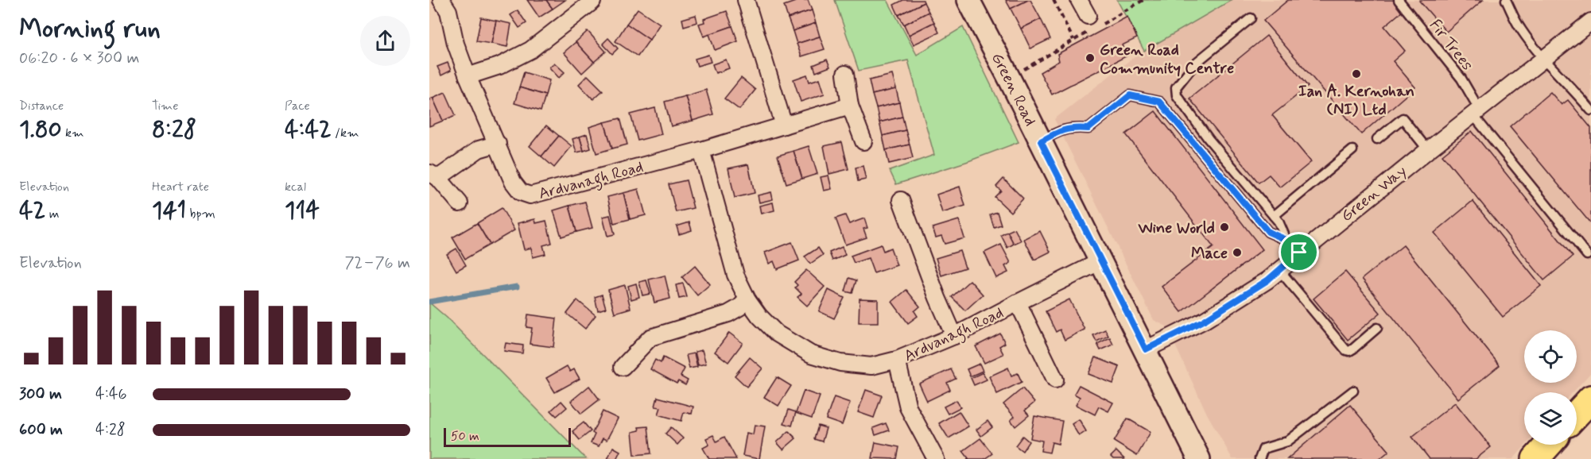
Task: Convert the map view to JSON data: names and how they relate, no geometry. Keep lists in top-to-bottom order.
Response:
{
  "streets": {
    "street": ["Green Road", "Ardvanagh Road", "Green Way"],
    "lane": ["Fir Trees"]
  },
  "crossings": [
    ["Fir Trees", "Green Way"],
    ["Green Road", "Ardvanagh Road"],
    ["Green Road", "Green Way"]
  ],
  "places": [
    "Green Road Community Centre",
    "Ian A. Kernohan (NI) Ltd",
    "Wine World",
    "Mace"
  ],
  "scale_bar": "50 m",
  "page": {
    "heading": ["Morning run", "06:20 · 6 × 300 m"],
    "stats": [
      ["Distance", "1.80 km"],
      ["Time", "8:28"],
      ["Pace", "4:42 /km"],
      ["Elevation", "42 m"],
      ["Heart rate", "141 bpm"],
      ["kcal", "114"]
    ],
    "chart": ["Elevation", "72–76 m"],
    "list": [
      {
        "name": "300 m",
        "note": "4:46"
      },
      {
        "name": "600 m",
        "note": "4:28"
      }
    ],
    "scale": "50 m"
  }
}
